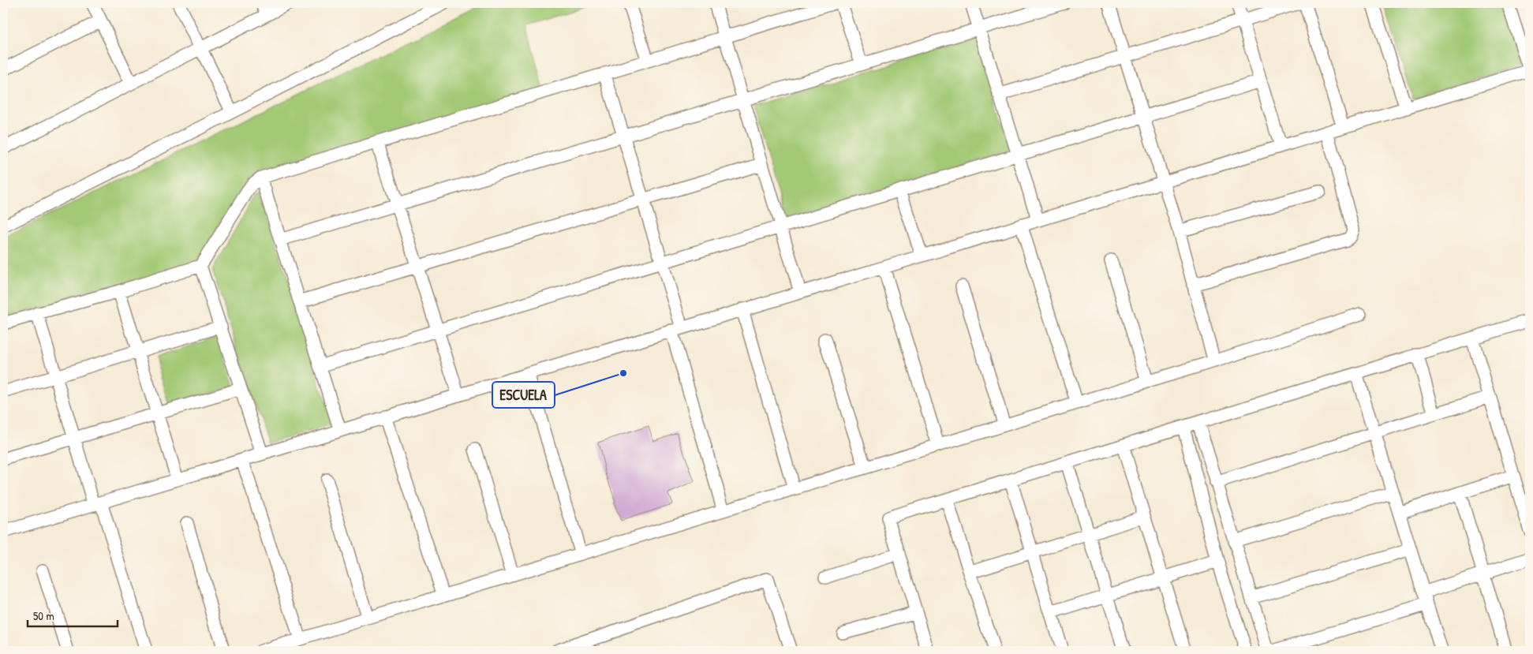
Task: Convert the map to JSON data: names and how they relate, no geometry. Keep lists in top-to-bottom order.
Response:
{
  "places": ["ESCUELA"],
  "scale_bar": "50 m"
}
